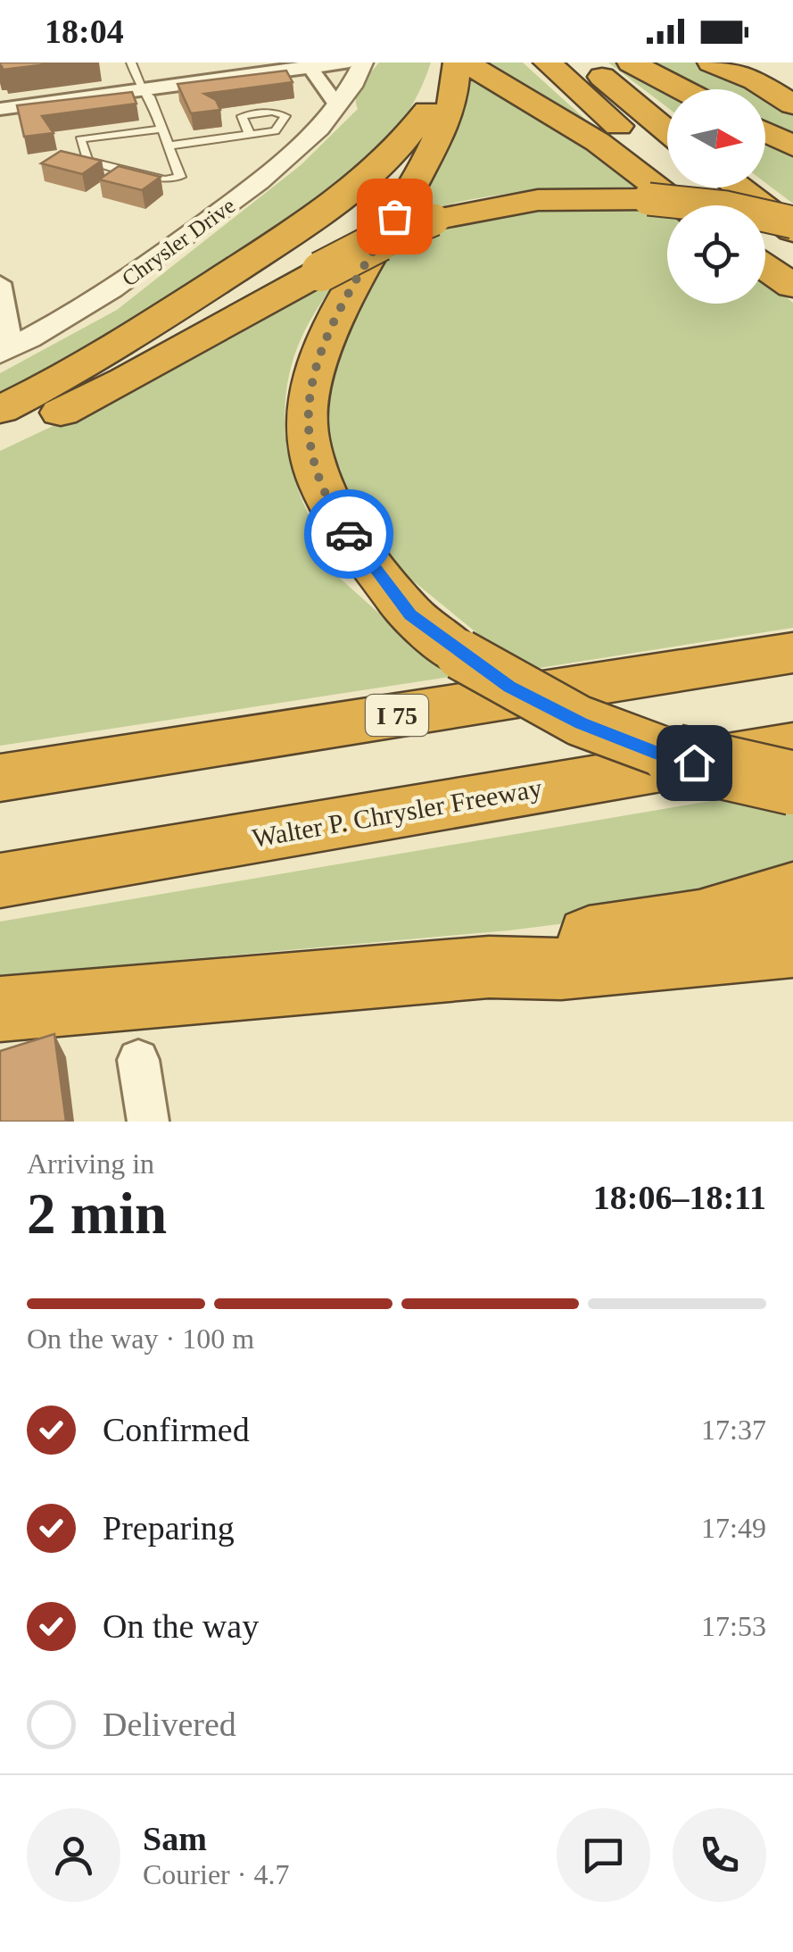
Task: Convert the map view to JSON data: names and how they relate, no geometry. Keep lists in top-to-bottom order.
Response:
{
  "streets": {
    "highway": ["I 75", "Walter P. Chrysler Freeway"],
    "street": ["Chrysler Drive"]
  },
  "north": "right",
  "page": {
    "status": "18:04",
    "heading": ["2 min", "Arriving in", "18:06–18:11"],
    "panel": ["Sam", "Courier · 4.7"],
    "bar": "On the way · 100 m",
    "list": [
      ["Confirmed", "17:37"],
      ["Preparing", "17:49"],
      ["On the way", "17:53"],
      "Delivered"
    ]
  }
}
